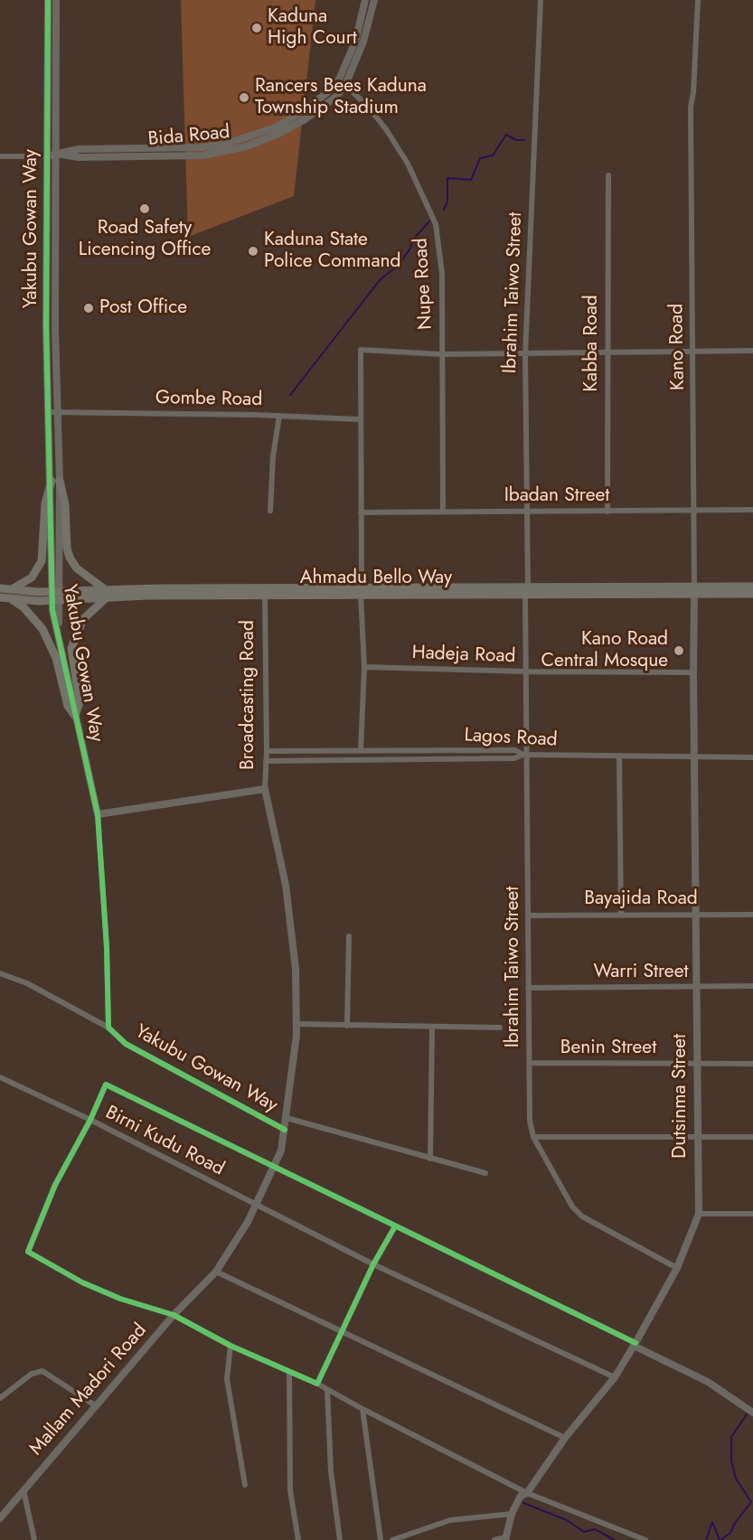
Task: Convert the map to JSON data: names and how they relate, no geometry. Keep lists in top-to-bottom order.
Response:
{
  "streets": {
    "main road": ["Ahmadu Bello Way"],
    "street": [
      "Bida Road",
      "Yakubu Gowan Way",
      "Nupe Road",
      "Ibrahim Taiwo Street",
      "Kabba Road",
      "Kano Road",
      "Gombe Road",
      "Ibadan Street",
      "Hadeja Road",
      "Broadcasting Road",
      "Lagos Road",
      "Bayajida Road",
      "Warri Street",
      "Benin Street",
      "Dutsinma Street",
      "Birni Kudu Road",
      "Mallam Madori Road"
    ]
  },
  "crossings": [
    ["Bida Road", "Yakubu Gowan Way"],
    ["Bida Road", "Nupe Road"],
    ["Yakubu Gowan Way", "Gombe Road"],
    ["Yakubu Gowan Way", "Broadcasting Road"],
    ["Yakubu Gowan Way", "Mallam Madori Road"],
    ["Nupe Road", "Ibadan Street"],
    ["Ibrahim Taiwo Street", "Ibadan Street"],
    ["Ibrahim Taiwo Street", "Ahmadu Bello Way"],
    ["Ibrahim Taiwo Street", "Hadeja Road"],
    ["Ibrahim Taiwo Street", "Lagos Road"],
    ["Ibrahim Taiwo Street", "Bayajida Road"],
    ["Ibrahim Taiwo Street", "Warri Street"],
    ["Ibrahim Taiwo Street", "Benin Street"],
    ["Ibrahim Taiwo Street", "Dutsinma Street"],
    ["Kabba Road", "Ibadan Street"],
    ["Kano Road", "Ibadan Street"],
    ["Kano Road", "Ahmadu Bello Way"],
    ["Kano Road", "Dutsinma Street"],
    ["Ahmadu Bello Way", "Broadcasting Road"],
    ["Ahmadu Bello Way", "Dutsinma Street"],
    ["Hadeja Road", "Dutsinma Street"],
    ["Broadcasting Road", "Lagos Road"],
    ["Broadcasting Road", "Mallam Madori Road"],
    ["Lagos Road", "Dutsinma Street"],
    ["Bayajida Road", "Dutsinma Street"],
    ["Warri Street", "Dutsinma Street"],
    ["Benin Street", "Dutsinma Street"],
    ["Dutsinma Street", "Birni Kudu Road"],
    ["Birni Kudu Road", "Mallam Madori Road"]
  ],
  "places": [
    "Kaduna High Court",
    "Rancers Bees Kaduna Township Stadium",
    "Road Safety Licencing Office",
    "Kaduna State Police Command",
    "Post Office",
    "Kano Road Central Mosque"
  ]
}
